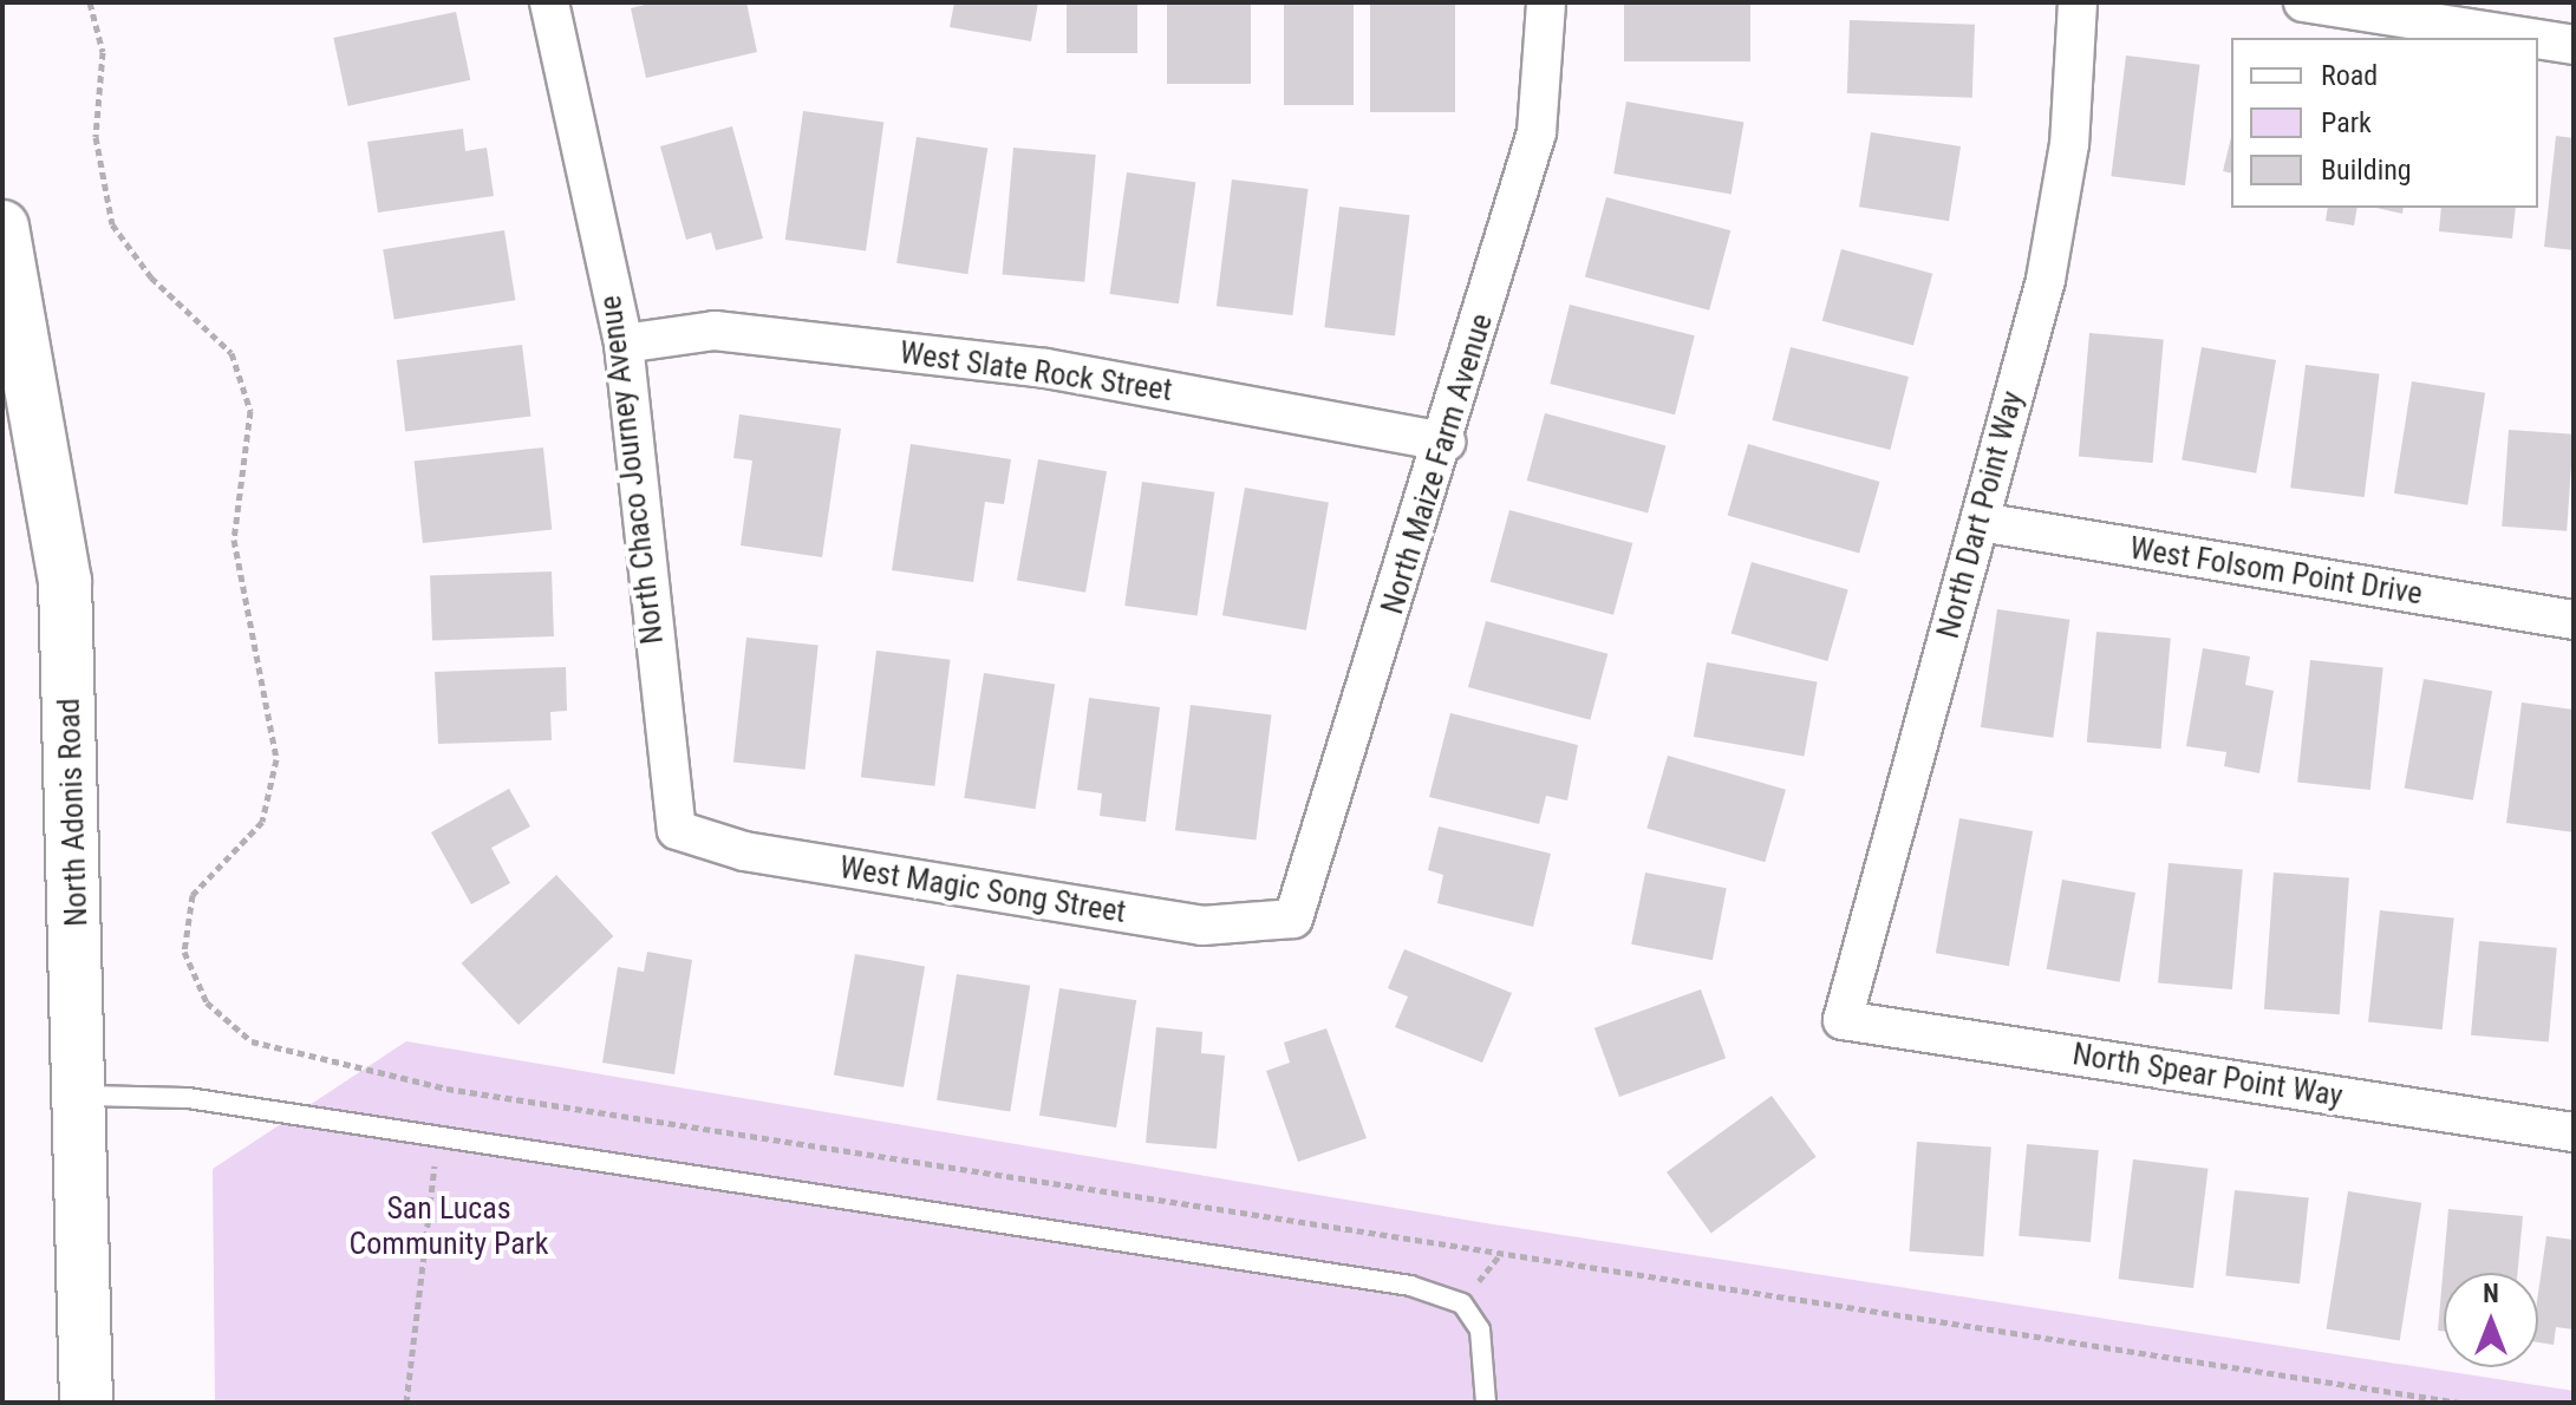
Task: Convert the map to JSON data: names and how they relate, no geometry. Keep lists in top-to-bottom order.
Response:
{
  "streets": {
    "street": [
      "West Slate Rock Street",
      "North Maize Farm Avenue",
      "North Chaco Journey Avenue",
      "North Dart Point Way",
      "West Folsom Point Drive",
      "North Adonis Road",
      "West Magic Song Street",
      "North Spear Point Way"
    ]
  },
  "crossings": [
    ["West Slate Rock Street", "North Maize Farm Avenue"],
    ["West Slate Rock Street", "North Chaco Journey Avenue"],
    ["North Maize Farm Avenue", "West Magic Song Street"],
    ["North Chaco Journey Avenue", "West Magic Song Street"],
    ["North Dart Point Way", "West Folsom Point Drive"],
    ["North Dart Point Way", "North Spear Point Way"]
  ],
  "parks": ["San Lucas Community Park"],
  "legend": ["Road", "Park", "Building"],
  "north": "top"
}
